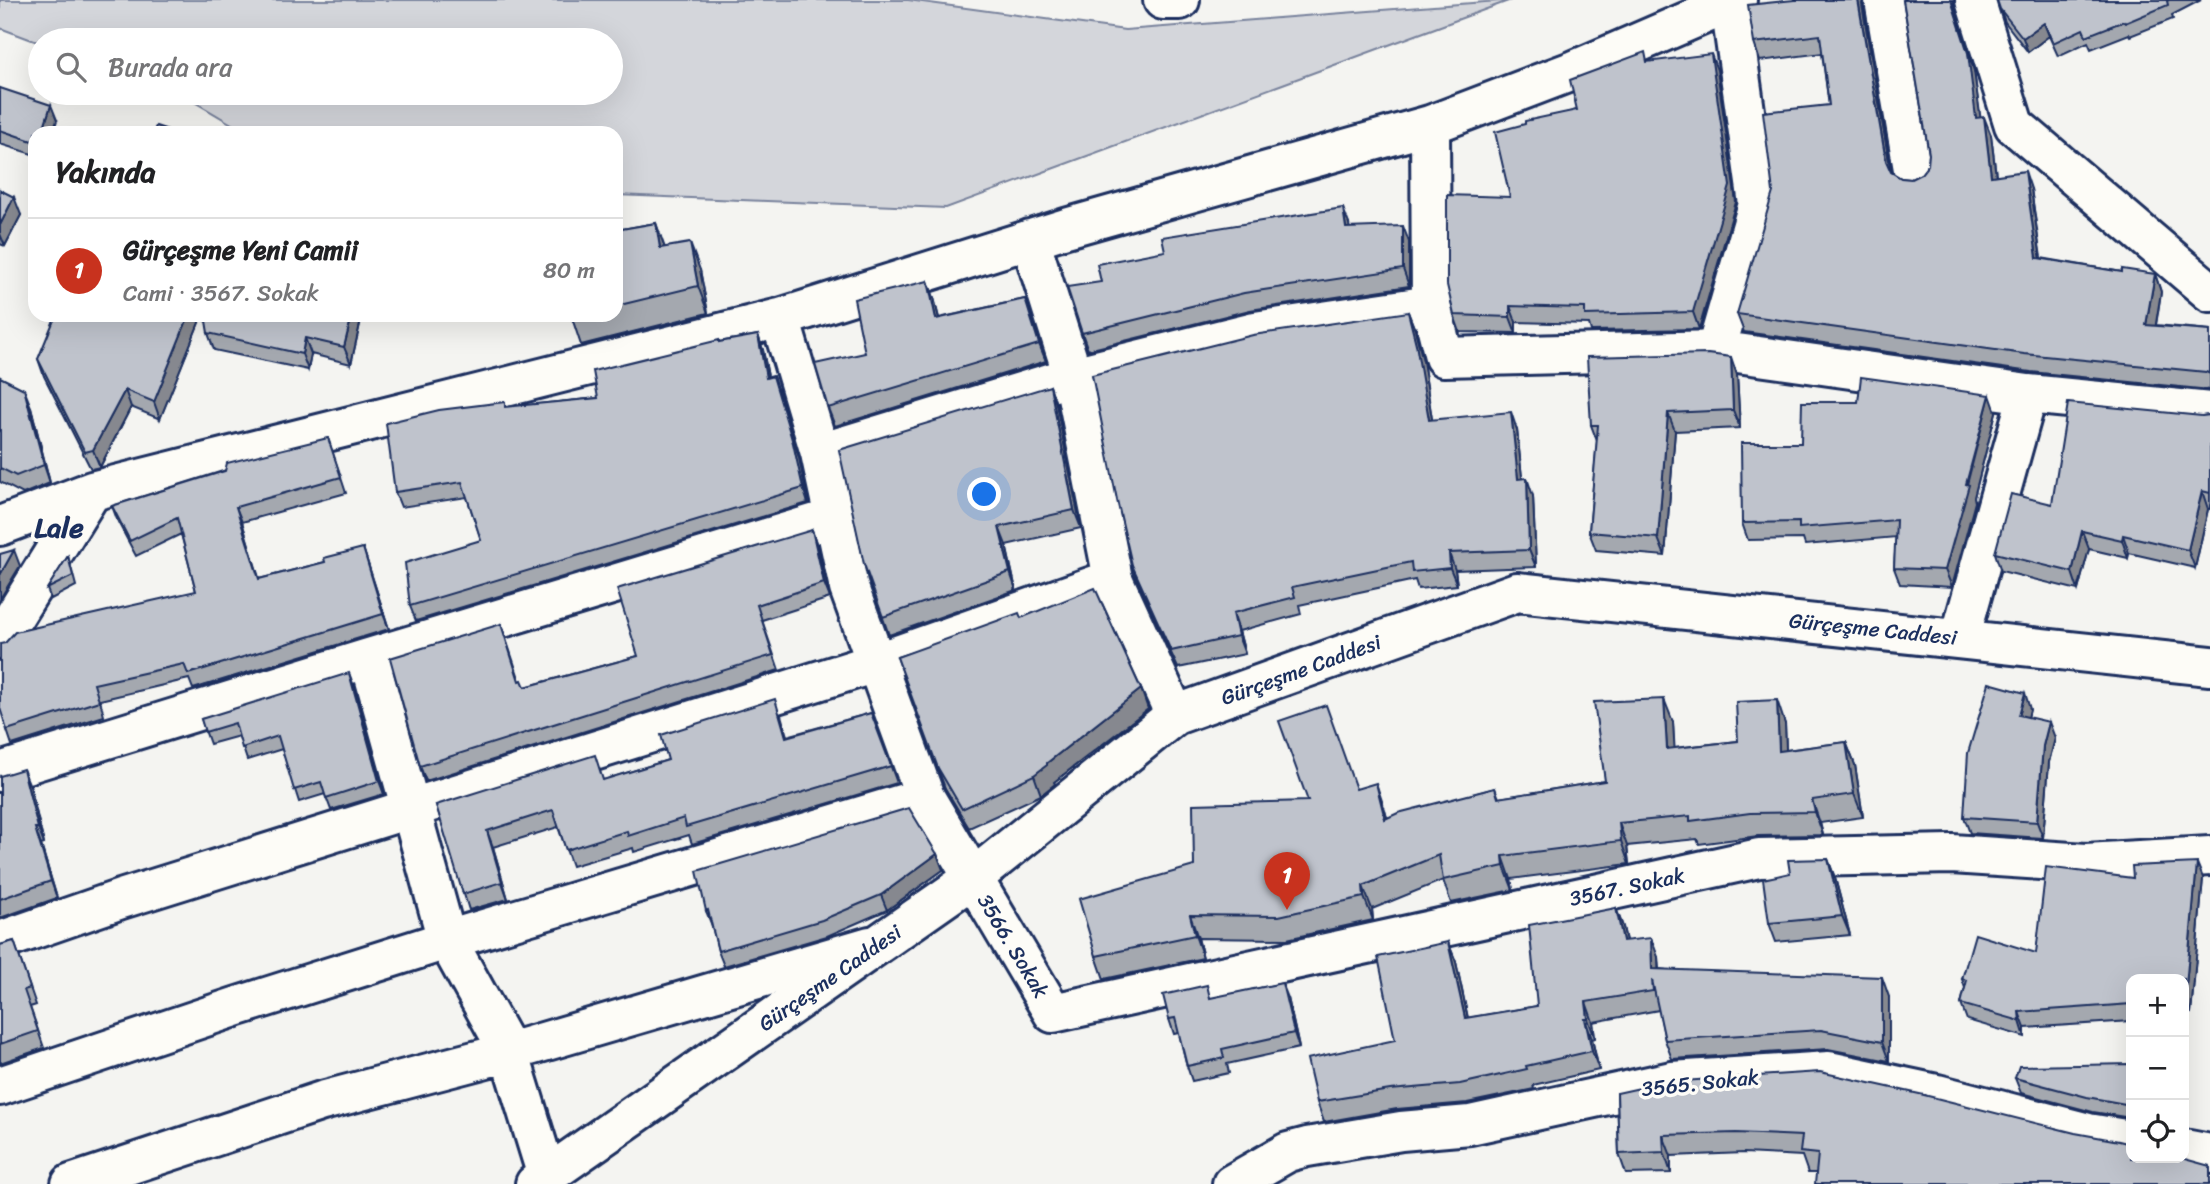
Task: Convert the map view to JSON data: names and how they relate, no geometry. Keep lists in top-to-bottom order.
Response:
{
  "streets": {
    "street": [
      "Gürçeşme Caddesi",
      "3567. Sokak",
      "3566. Sokak",
      "3565. Sokak"
    ]
  },
  "crossings": [
    ["Gürçeşme Caddesi", "3566. Sokak"],
    ["3567. Sokak", "3566. Sokak"]
  ],
  "districts": ["Lale"],
  "page": {
    "search": "Burada ara",
    "heading": "Yakında",
    "list": [
      {
        "mark": "1",
        "name": "Gürçeşme Yeni Camii",
        "note": "Cami · 3567. Sokak",
        "value": "80 m"
      }
    ],
    "pins": "1",
    "map_buttons": ["+", "−"]
  }
}
